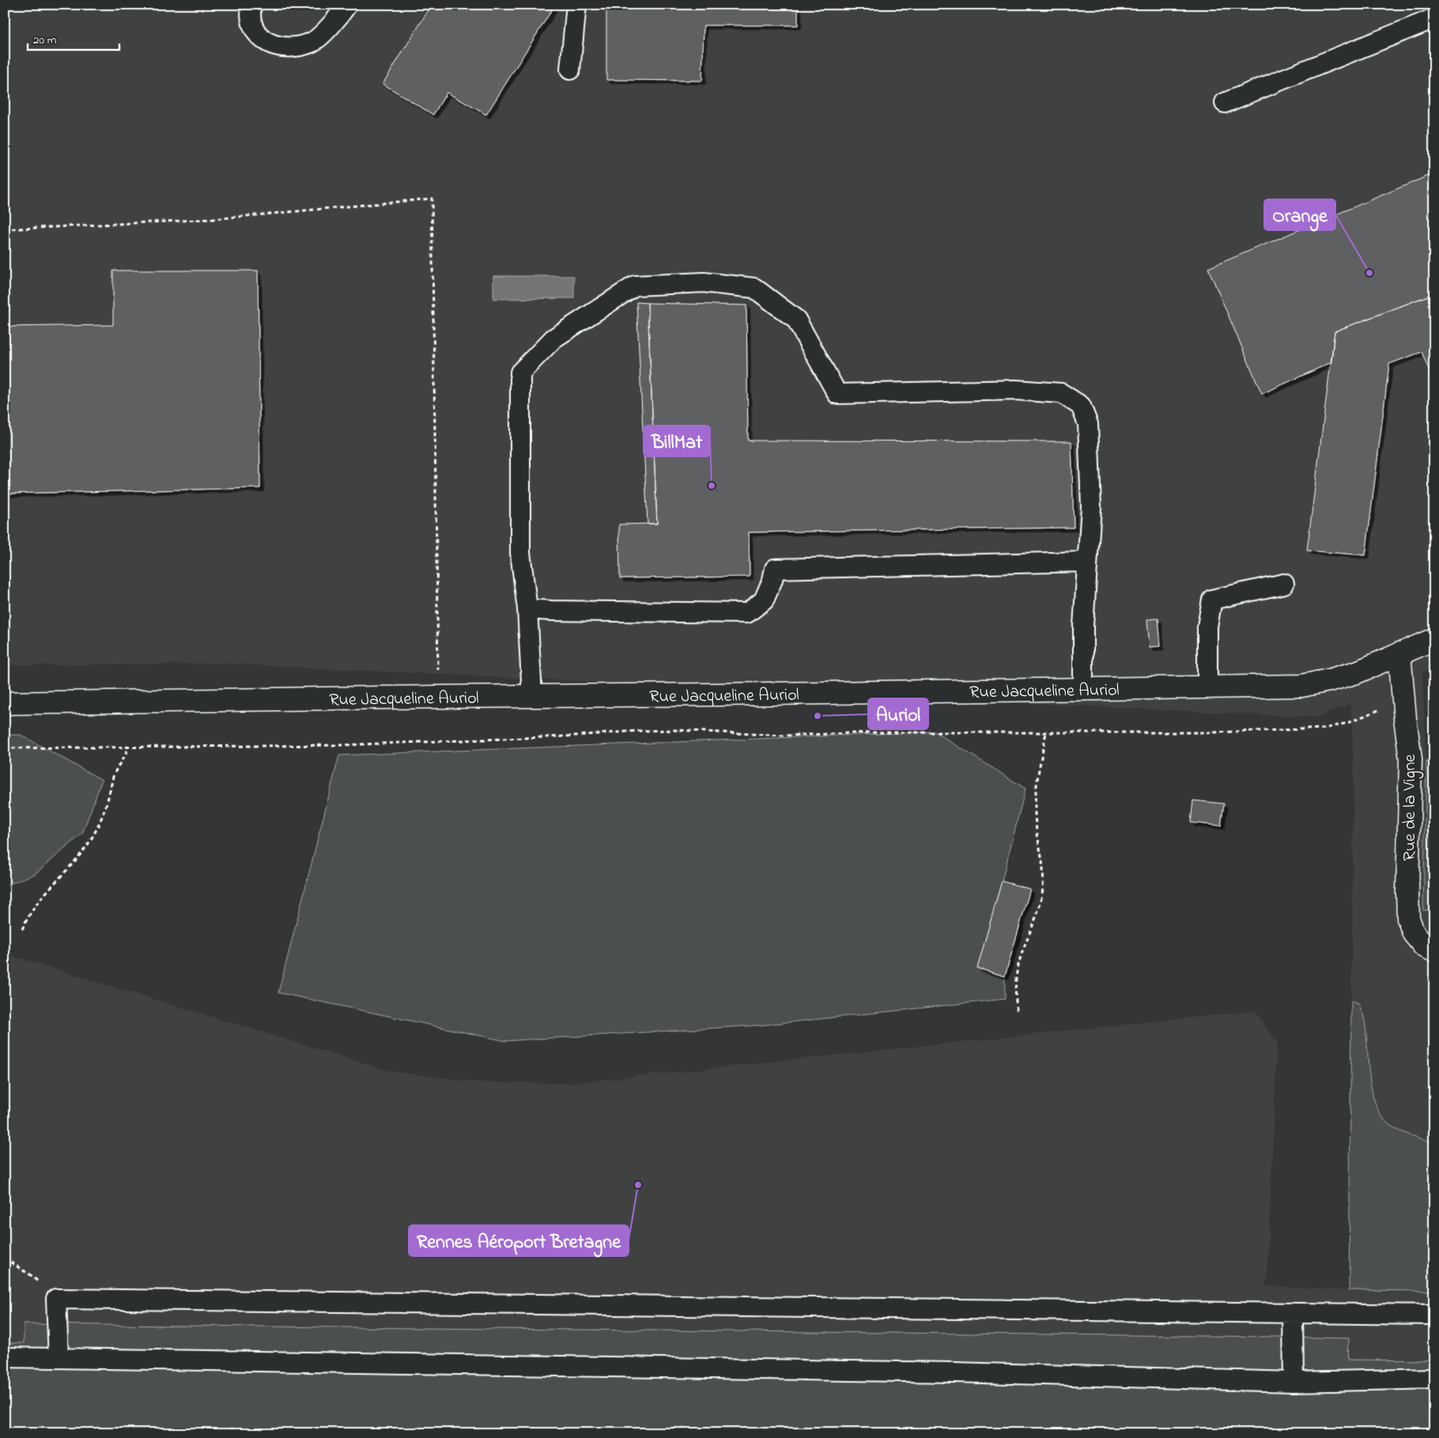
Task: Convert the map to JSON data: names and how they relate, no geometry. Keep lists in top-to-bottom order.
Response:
{
  "streets": {
    "street": ["Rue Jacqueline Auriol", "Rue de la Vigne"]
  },
  "crossings": [
    ["Rue Jacqueline Auriol", "Rue de la Vigne"]
  ],
  "places": [
    "Orange",
    "BillMat",
    "Auriol",
    "Rennes Aéroport Bretagne"
  ],
  "scale_bar": "20 m"
}
